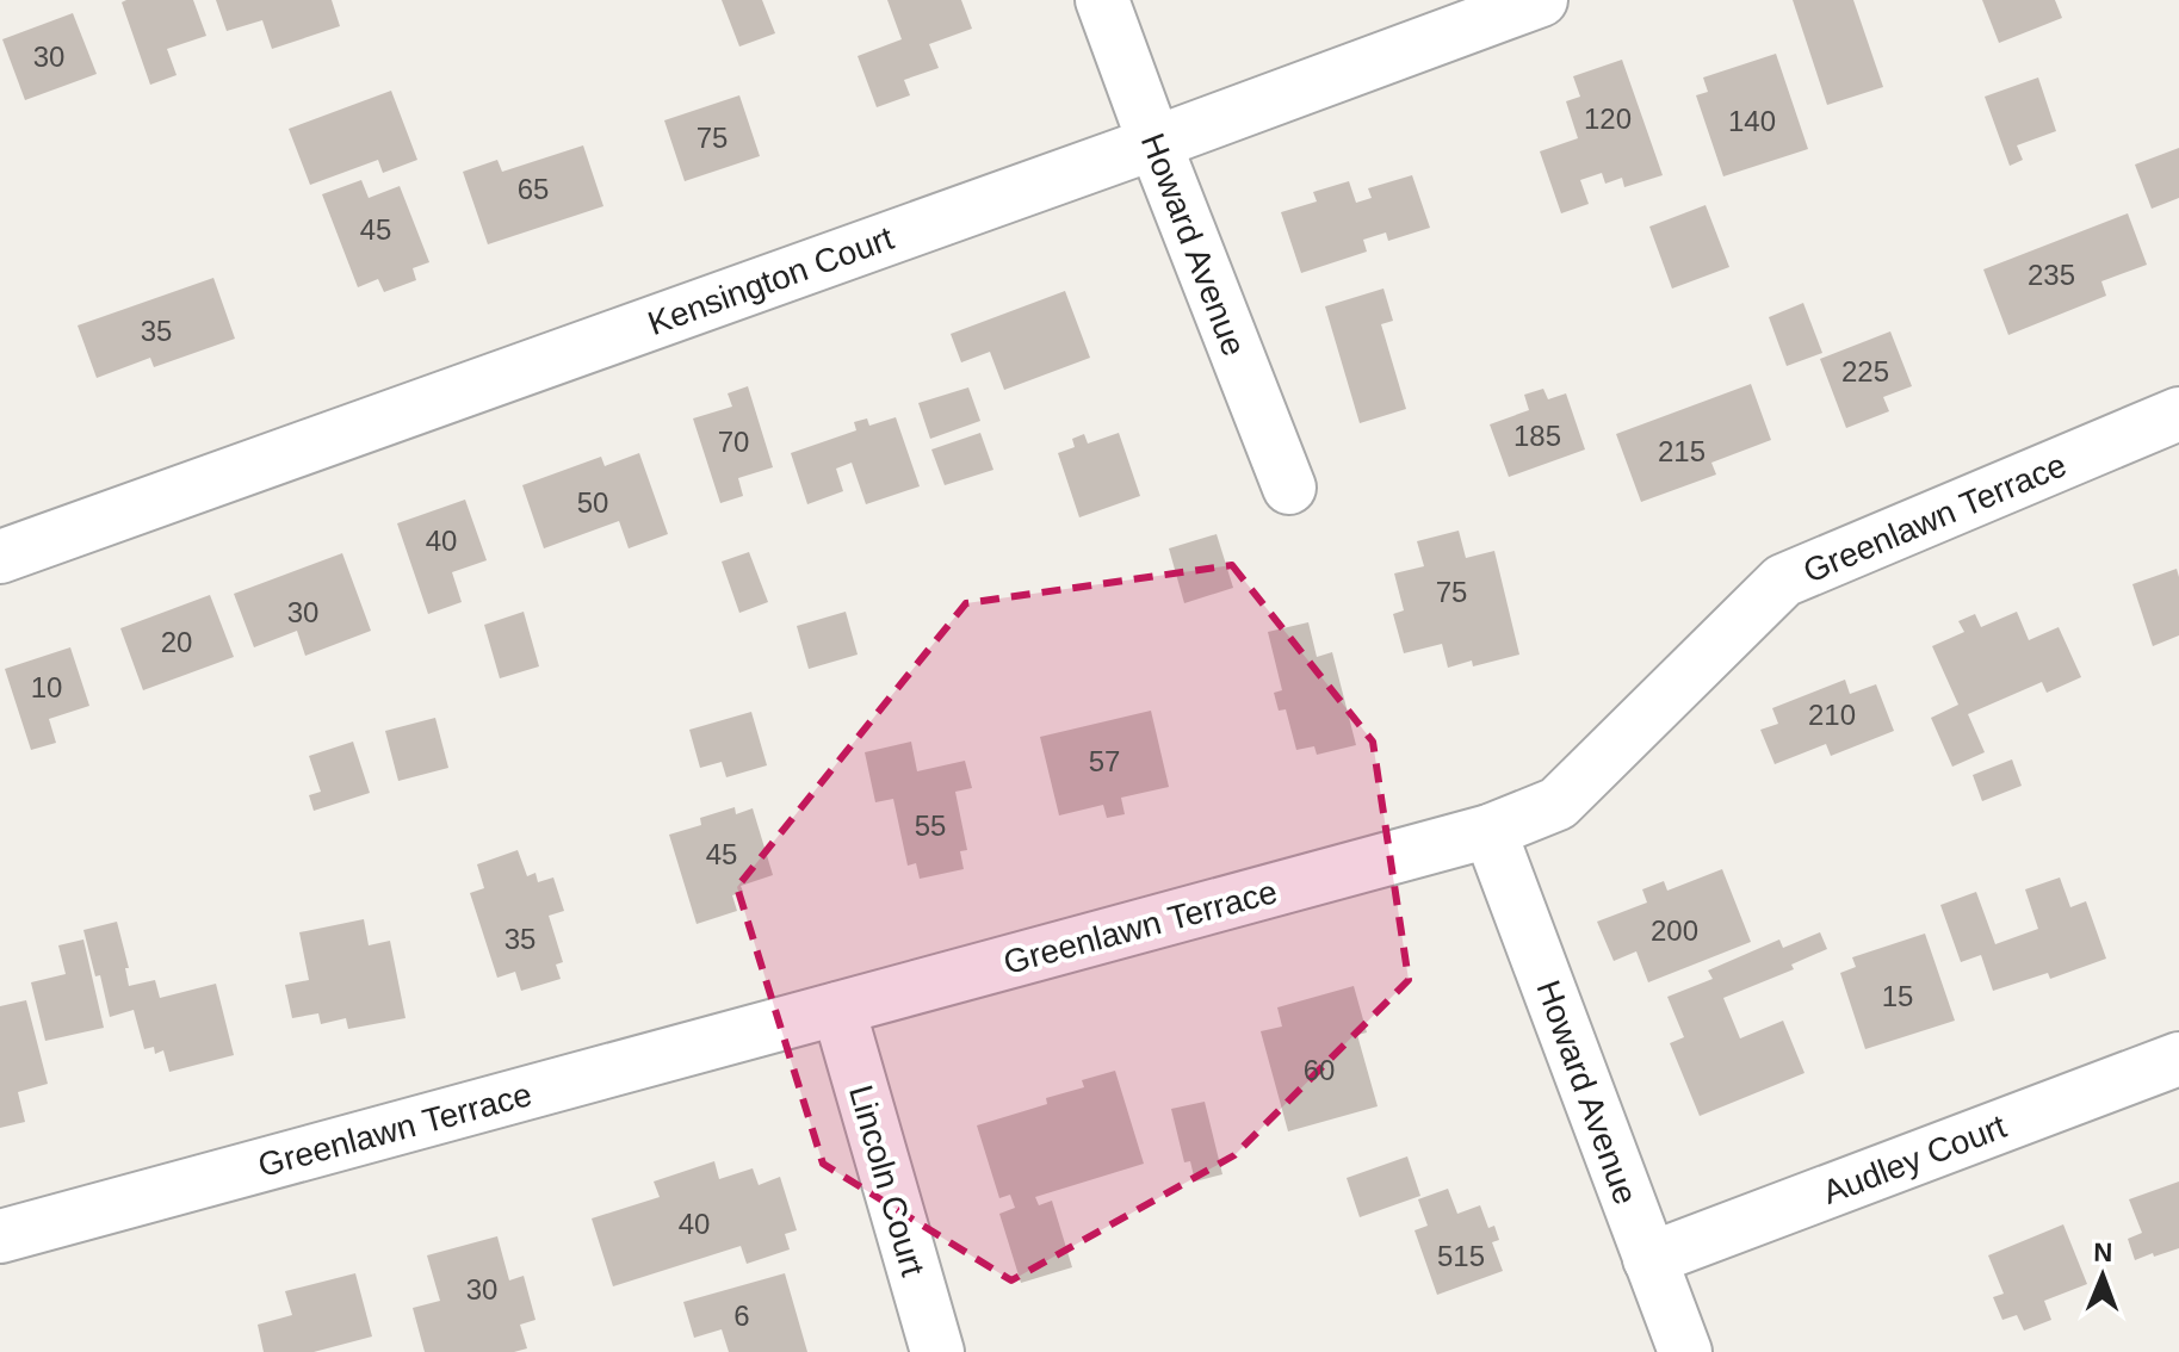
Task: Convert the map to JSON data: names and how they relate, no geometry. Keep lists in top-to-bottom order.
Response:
{
  "streets": {
    "street": [
      "Howard Avenue",
      "Kensington Court",
      "Greenlawn Terrace",
      "Audley Court",
      "Lincoln Court"
    ]
  },
  "crossings": [
    ["Howard Avenue", "Kensington Court"],
    ["Howard Avenue", "Greenlawn Terrace"],
    ["Howard Avenue", "Audley Court"],
    ["Greenlawn Terrace", "Lincoln Court"]
  ],
  "house_numbers": [
    "30",
    "120",
    "140",
    "75",
    "65",
    "45",
    "235",
    "35",
    "225",
    "185",
    "70",
    "215",
    "50",
    "40",
    "75",
    "30",
    "20",
    "10",
    "210",
    "57",
    "55",
    "45",
    "200",
    "35",
    "15",
    "60",
    "40",
    "515",
    "30",
    "6"
  ],
  "north": "top"
}
